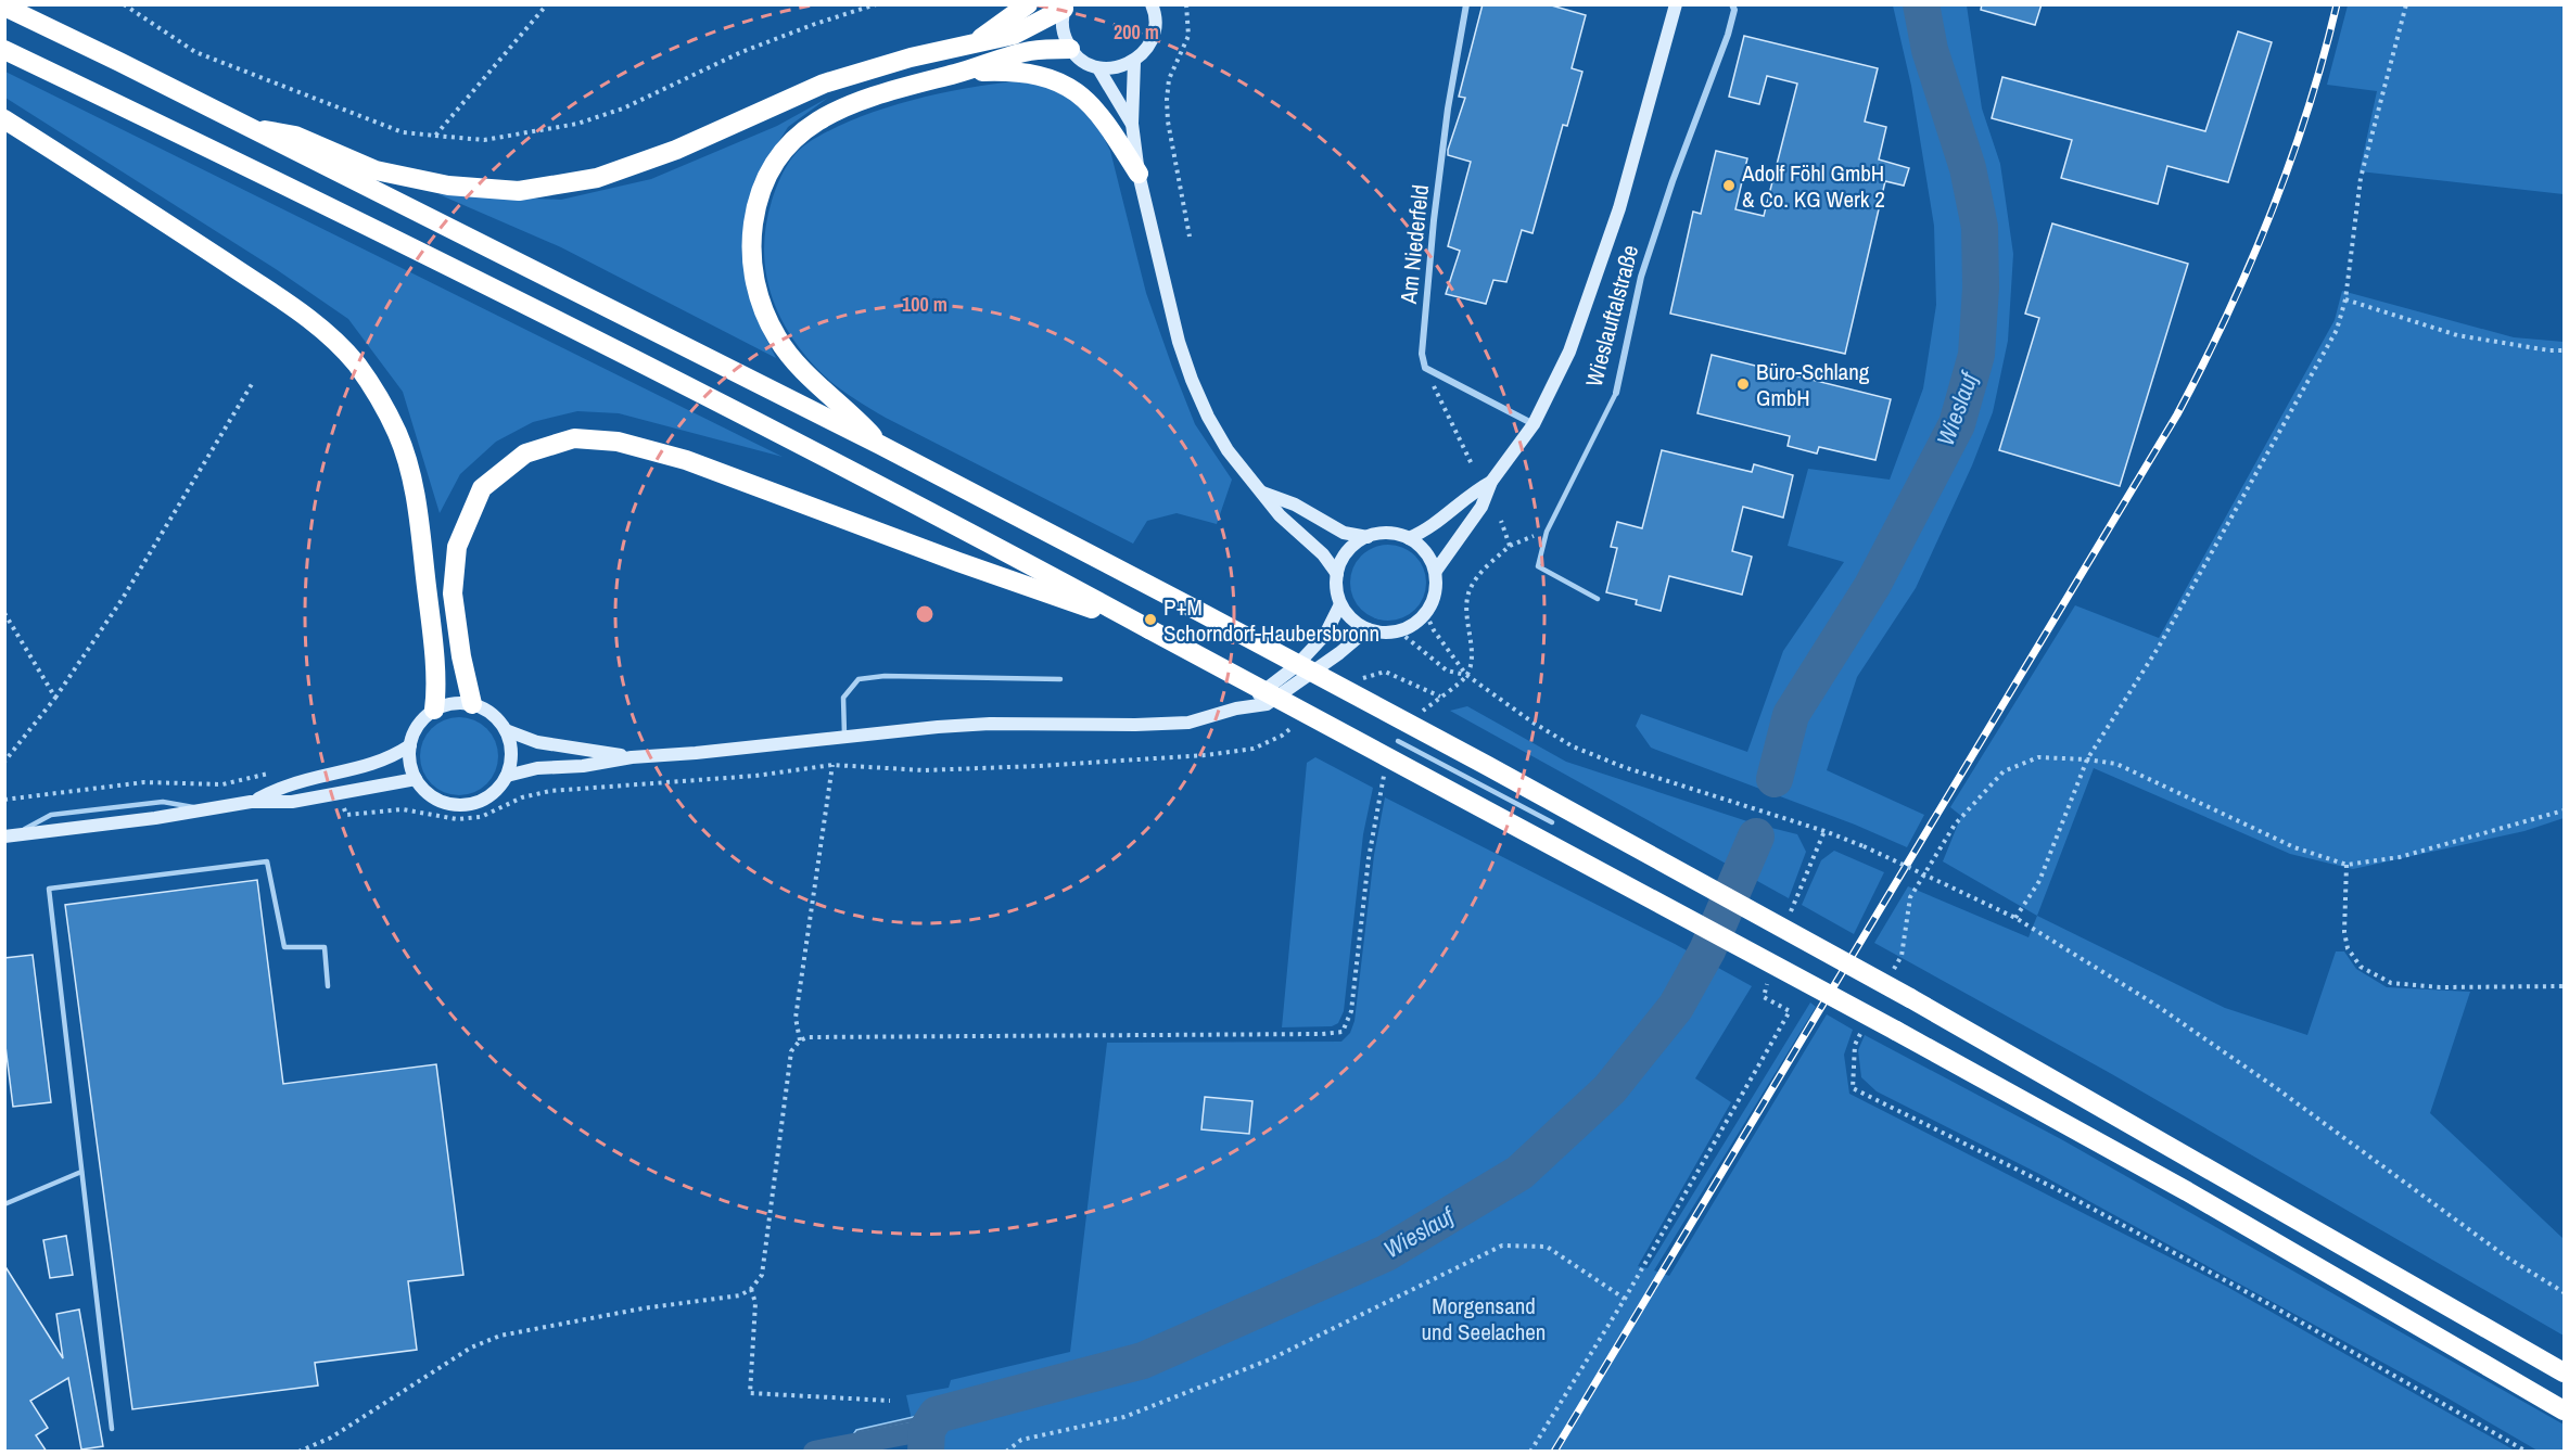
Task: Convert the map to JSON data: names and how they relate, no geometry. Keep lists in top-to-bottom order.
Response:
{
  "streets": {
    "main road": ["Wieslauftalstraße"],
    "street": ["Am Niederfeld"]
  },
  "water": ["Wieslauf"],
  "parks": ["Morgensand und Seelachen"],
  "places": ["Adolf Föhl GmbH & Co. KG Werk 2", "Büro-Schlang GmbH", "P+M Schorndorf-Haubersbronn"],
  "rings": ["200 m", "100 m"]
}
